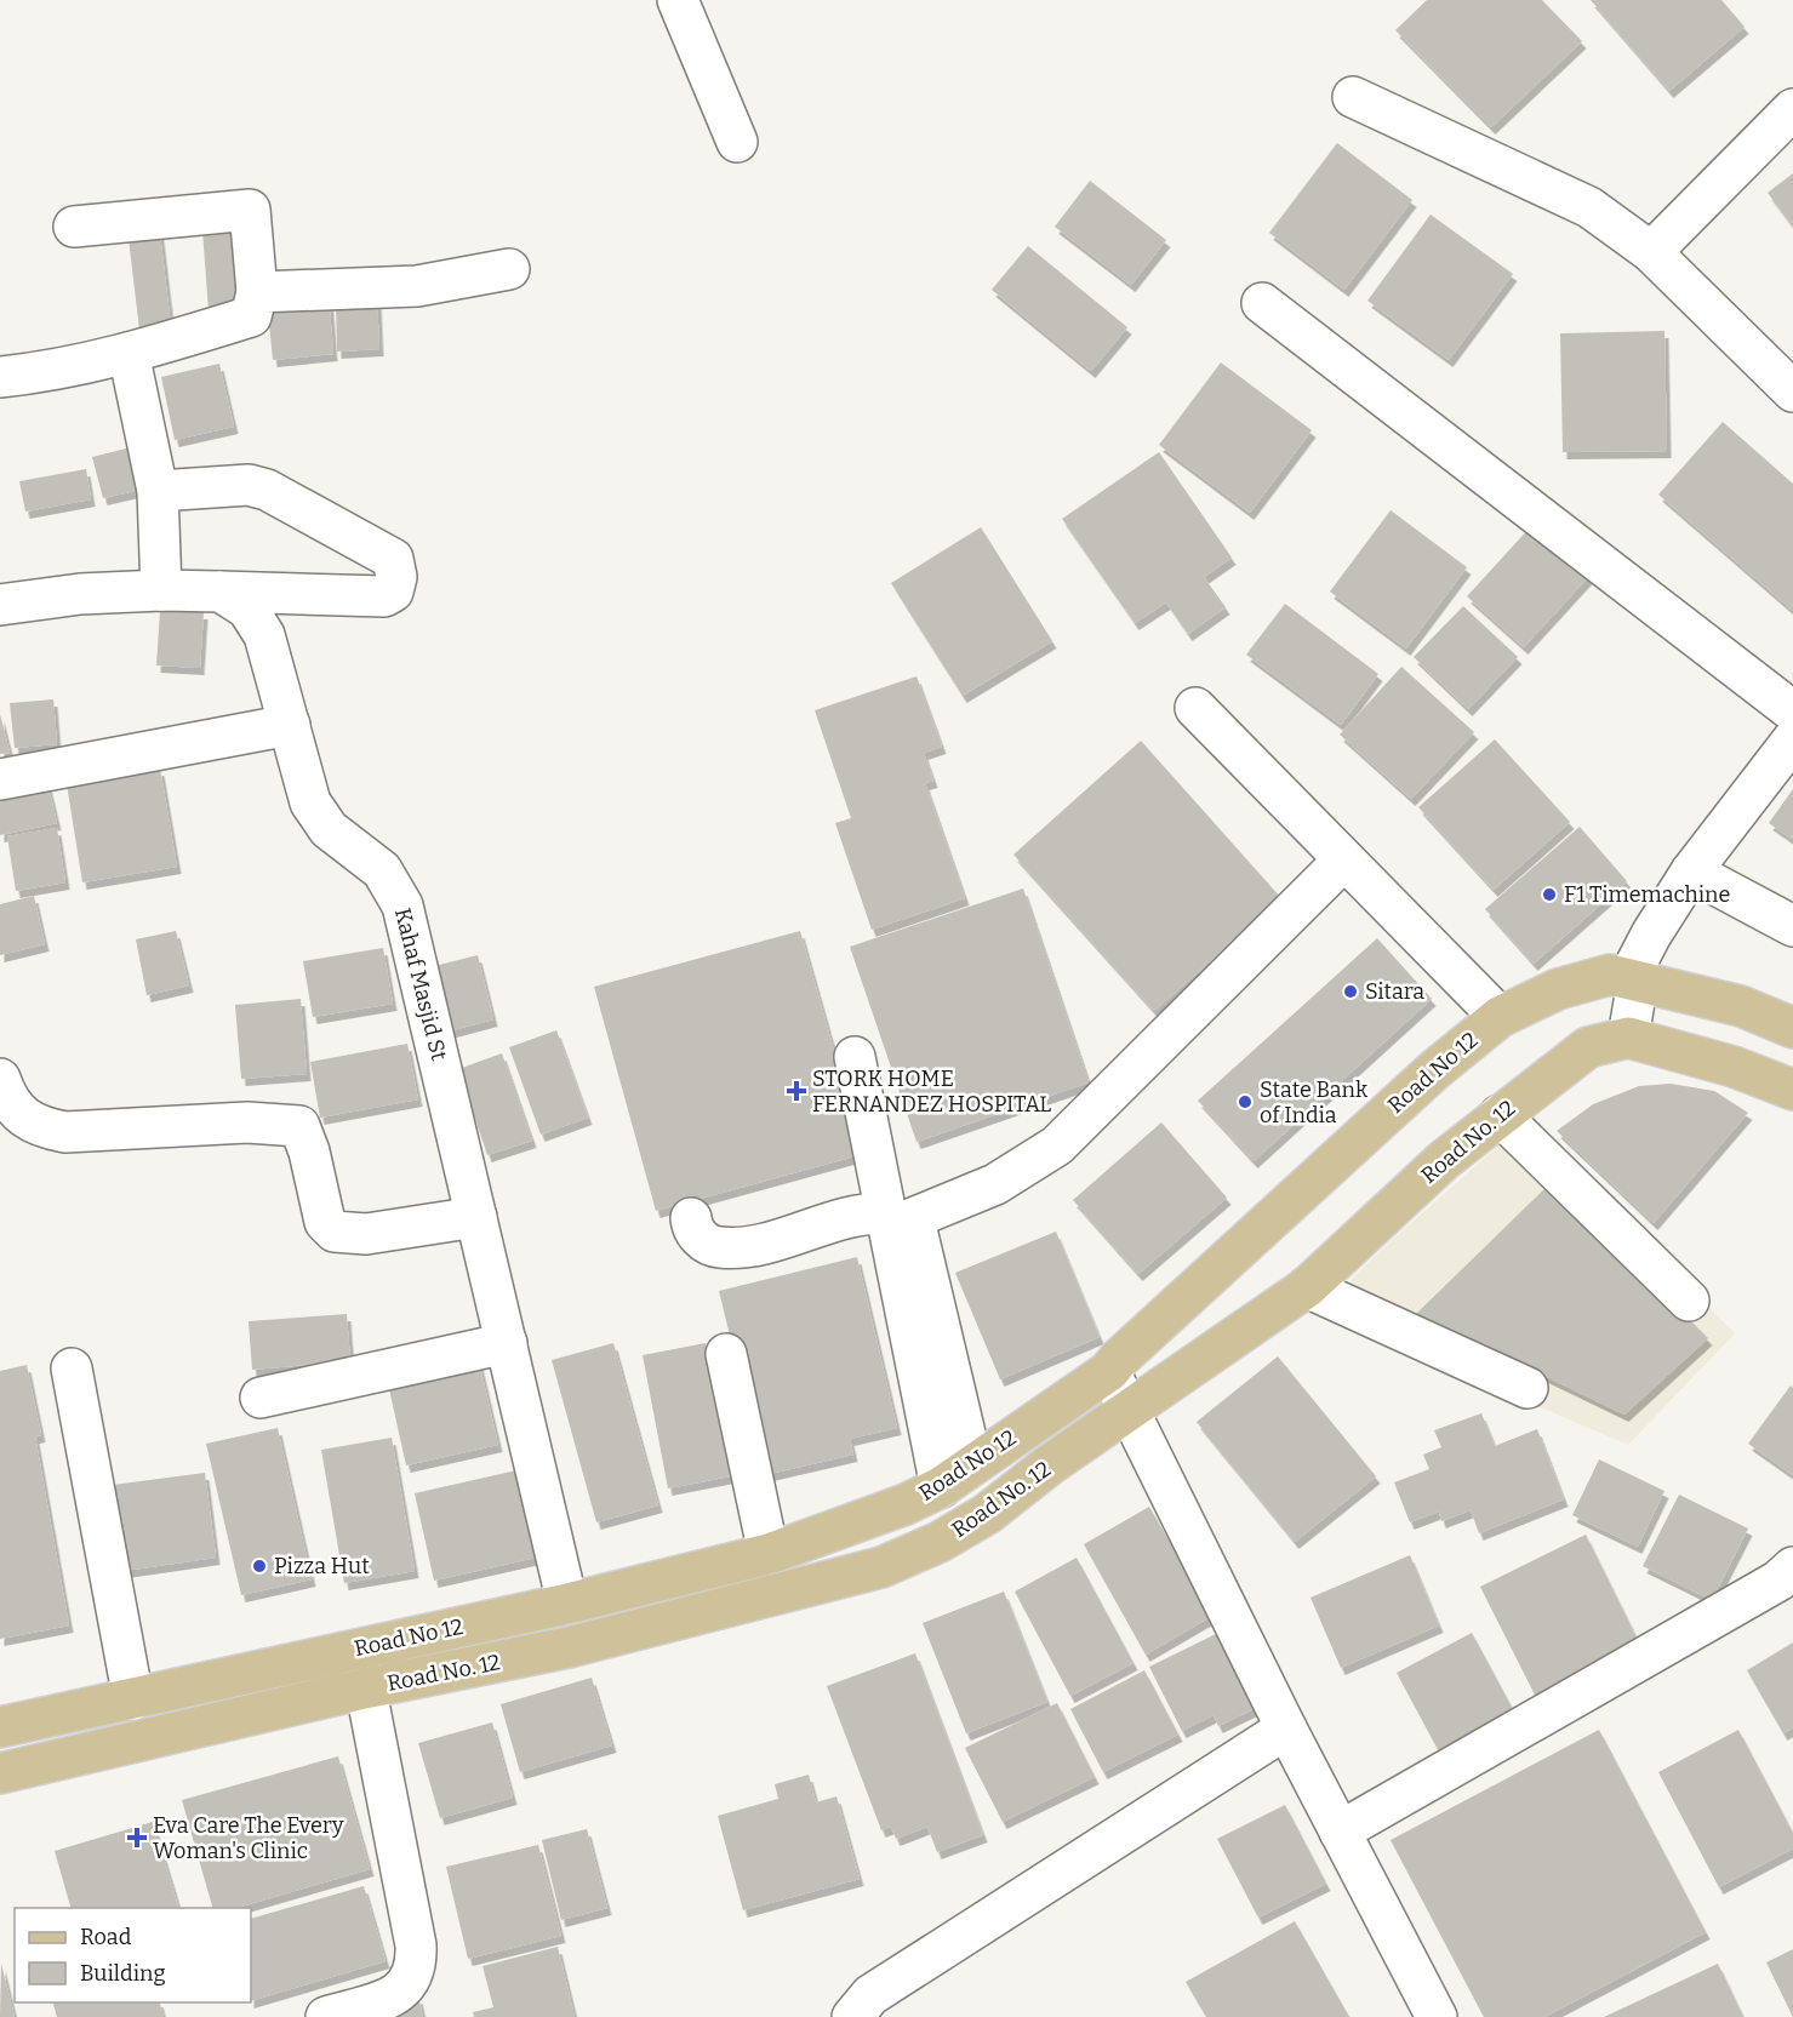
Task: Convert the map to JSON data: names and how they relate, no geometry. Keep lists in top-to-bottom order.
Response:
{
  "streets": {
    "main road": ["Road No 12", "Road No. 12"],
    "street": ["Kahaf Masjid St"]
  },
  "crossings": [
    ["Kahaf Masjid St", "Road No 12"]
  ],
  "places": {
    "other": [
      "F1 Timemachine",
      "Sitara",
      "State Bank of India",
      "Pizza Hut"
    ],
    "health": ["STORK HOME FERNANDEZ HOSPITAL", "Eva Care The Every Woman's Clinic"]
  },
  "legend": ["Road", "Building"]
}
